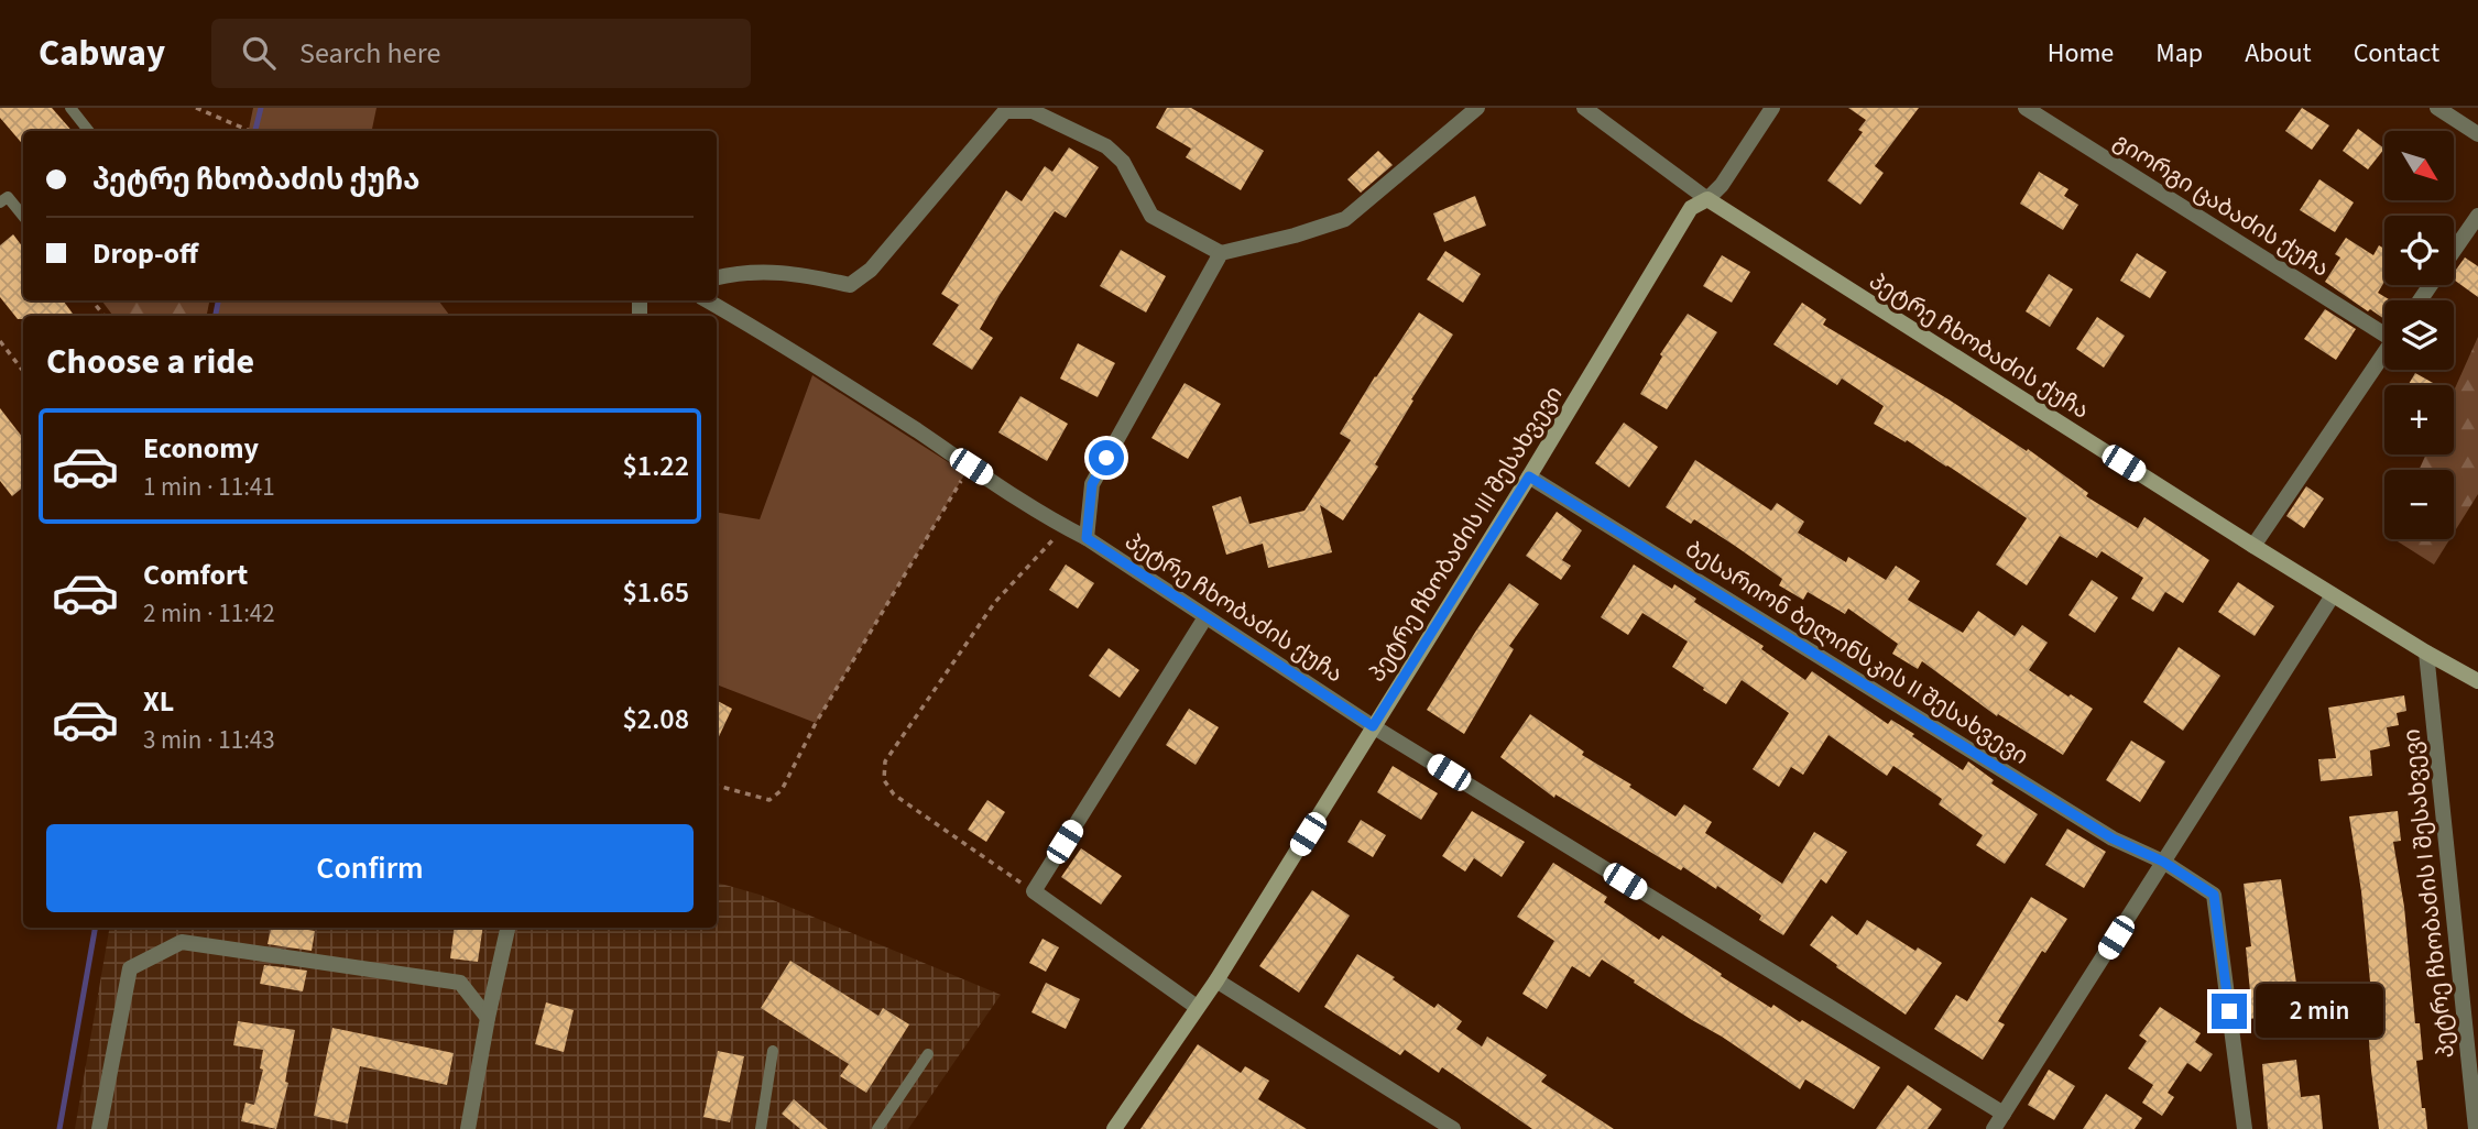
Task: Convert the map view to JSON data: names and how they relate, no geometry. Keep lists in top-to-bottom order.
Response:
{
  "streets": {
    "street": [
      "გიორგი ცაბაძის ქუჩა",
      "პეტრე ჩხობაძის ქუჩა",
      "პეტრე ჩხობაძის III შესახვევი",
      "ბესარიონ ბელინსკის II შესახვევი",
      "პეტრე ჩხობაძის I შესახვევი"
    ]
  },
  "crossings": [
    ["პეტრე ჩხობაძის ქუჩა", "პეტრე ჩხობაძის III შესახვევი"],
    ["პეტრე ჩხობაძის ქუჩა", "პეტრე ჩხობაძის I შესახვევი"],
    ["პეტრე ჩხობაძის III შესახვევი", "ბესარიონ ბელინსკის II შესახვევი"]
  ],
  "north": "bottom right",
  "page": {
    "header": "Cabway",
    "search": "Search here",
    "nav": [
      "Home",
      "Map",
      "About",
      "Contact"
    ],
    "map_buttons": ["+", "−"],
    "banner": ["პეტრე ჩხობაძის ქუჩა", "Drop-off"],
    "heading": "Choose a ride",
    "list": [
      {
        "name": "Economy",
        "note": "1 min · 11:41",
        "value": "$1.22"
      },
      {
        "name": "Comfort",
        "note": "2 min · 11:42",
        "value": "$1.65"
      },
      {
        "name": "XL",
        "note": "3 min · 11:43",
        "value": "$2.08"
      }
    ],
    "buttons": "Confirm",
    "bubble": "2 min"
  }
}
